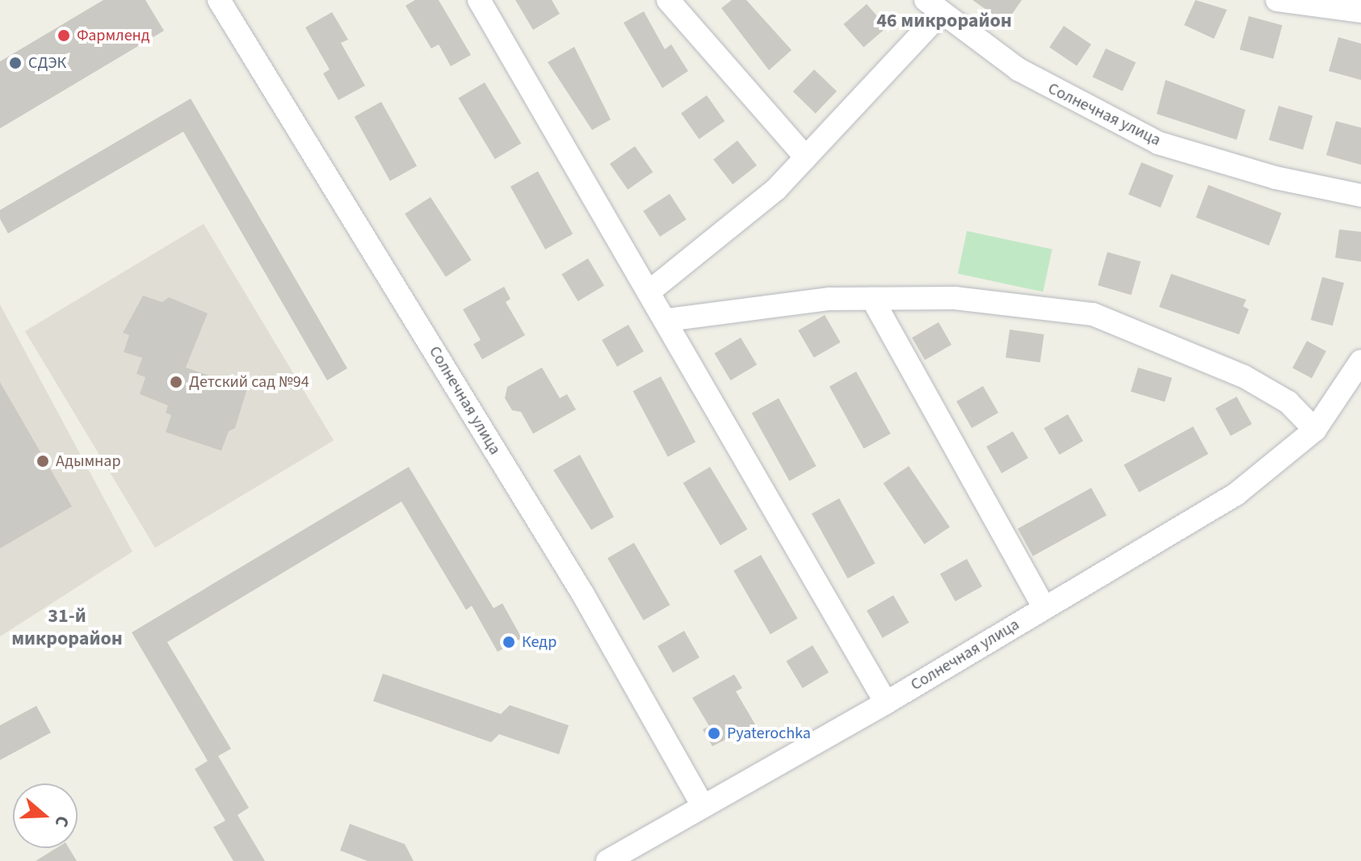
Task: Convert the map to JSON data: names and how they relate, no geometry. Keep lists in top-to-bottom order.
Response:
{
  "streets": {
    "street": ["Солнечная улица"]
  },
  "districts": ["46 микрорайон", "31-й микрорайон"],
  "places": [
    "Фармленд",
    "СДЭК",
    "Детский сад №94",
    "Адымнар",
    "Кедр",
    "Pyaterochka"
  ],
  "north": "right"
}
